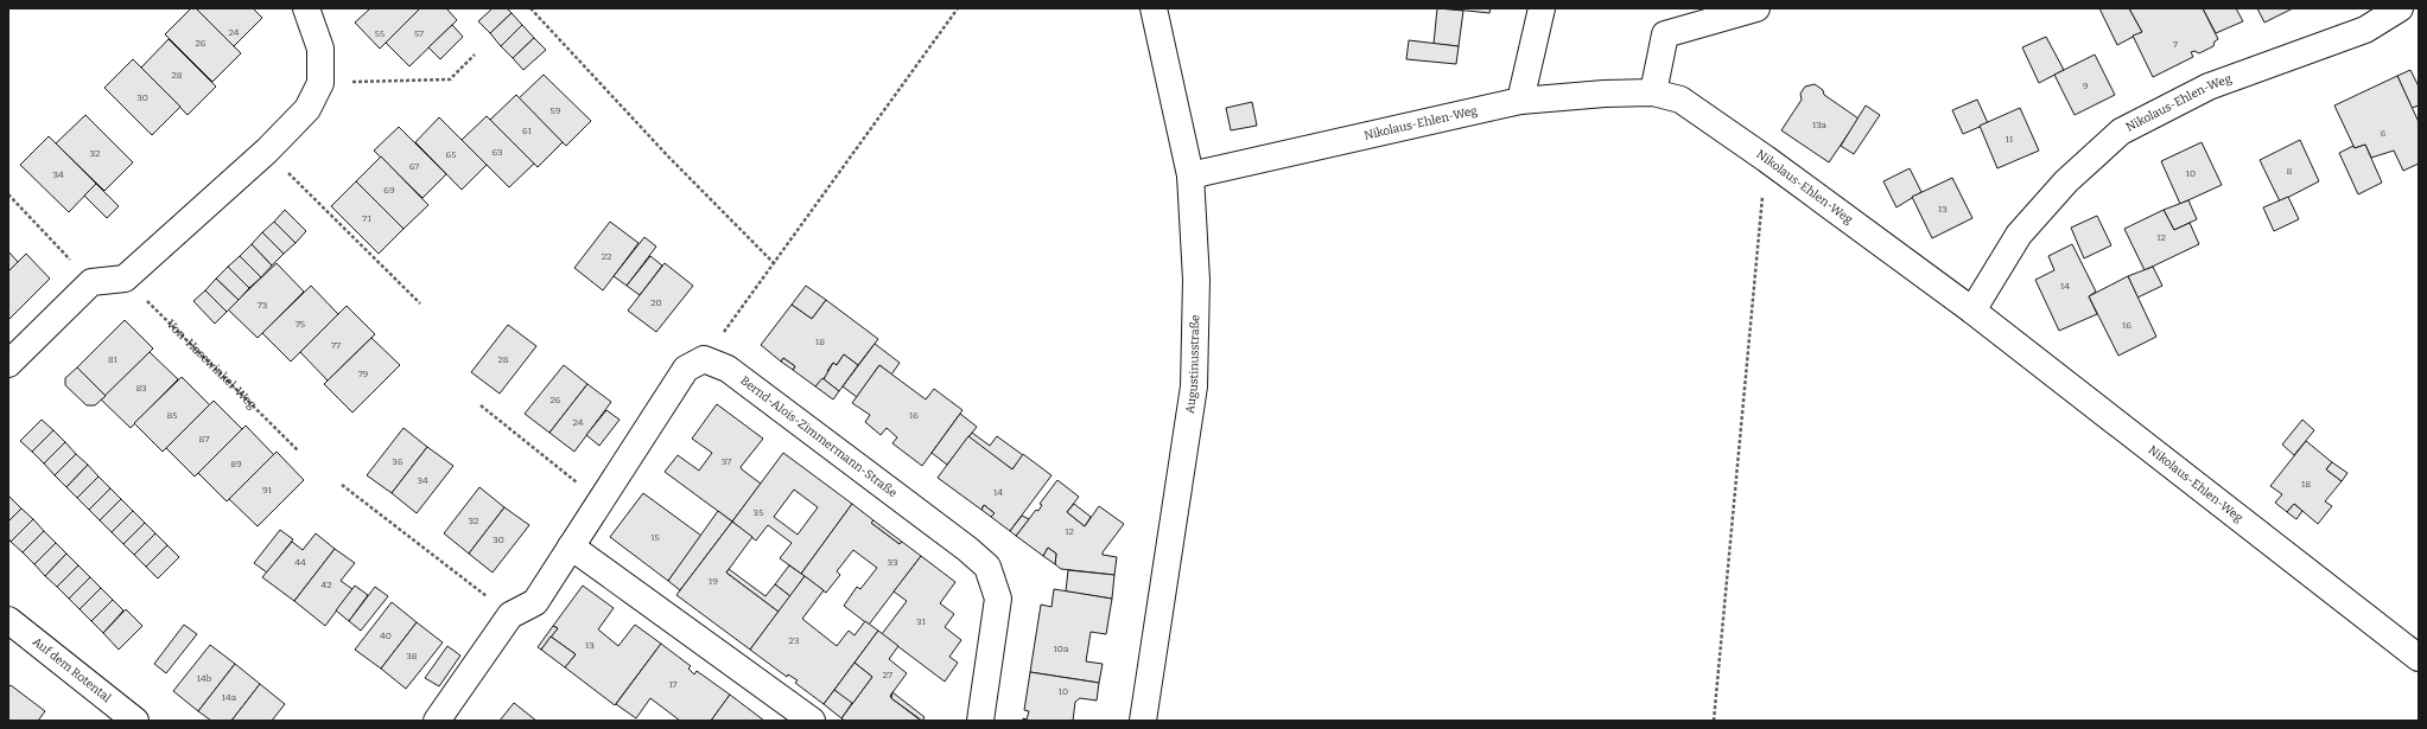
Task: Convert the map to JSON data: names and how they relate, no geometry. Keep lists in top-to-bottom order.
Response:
{
  "streets": {
    "street": [
      "Nikolaus-Ehlen-Weg",
      "Augustinusstraße",
      "Bernd-Alois-Zimmermann-Straße",
      "Auf dem Rotental"
    ],
    "path": ["Von-Hasewinkel-Weg"]
  },
  "crossings": [
    ["Nikolaus-Ehlen-Weg", "Augustinusstraße"]
  ],
  "house_numbers": [
    "24",
    "55",
    "57",
    "26",
    "7",
    "28",
    "9",
    "30",
    "59",
    "13a",
    "61",
    "6",
    "11",
    "63",
    "32",
    "65",
    "67",
    "8",
    "10",
    "34",
    "69",
    "13",
    "71",
    "12",
    "22",
    "14",
    "20",
    "73",
    "75",
    "16",
    "18",
    "77",
    "81",
    "28",
    "79",
    "83",
    "26",
    "85",
    "16",
    "24",
    "87",
    "36",
    "37",
    "89",
    "34",
    "18",
    "91",
    "14",
    "35",
    "32",
    "12",
    "15",
    "30",
    "44",
    "33",
    "19",
    "42",
    "31",
    "40",
    "23",
    "13",
    "10a",
    "38",
    "27",
    "14b",
    "17",
    "10",
    "14a"
  ]
}
